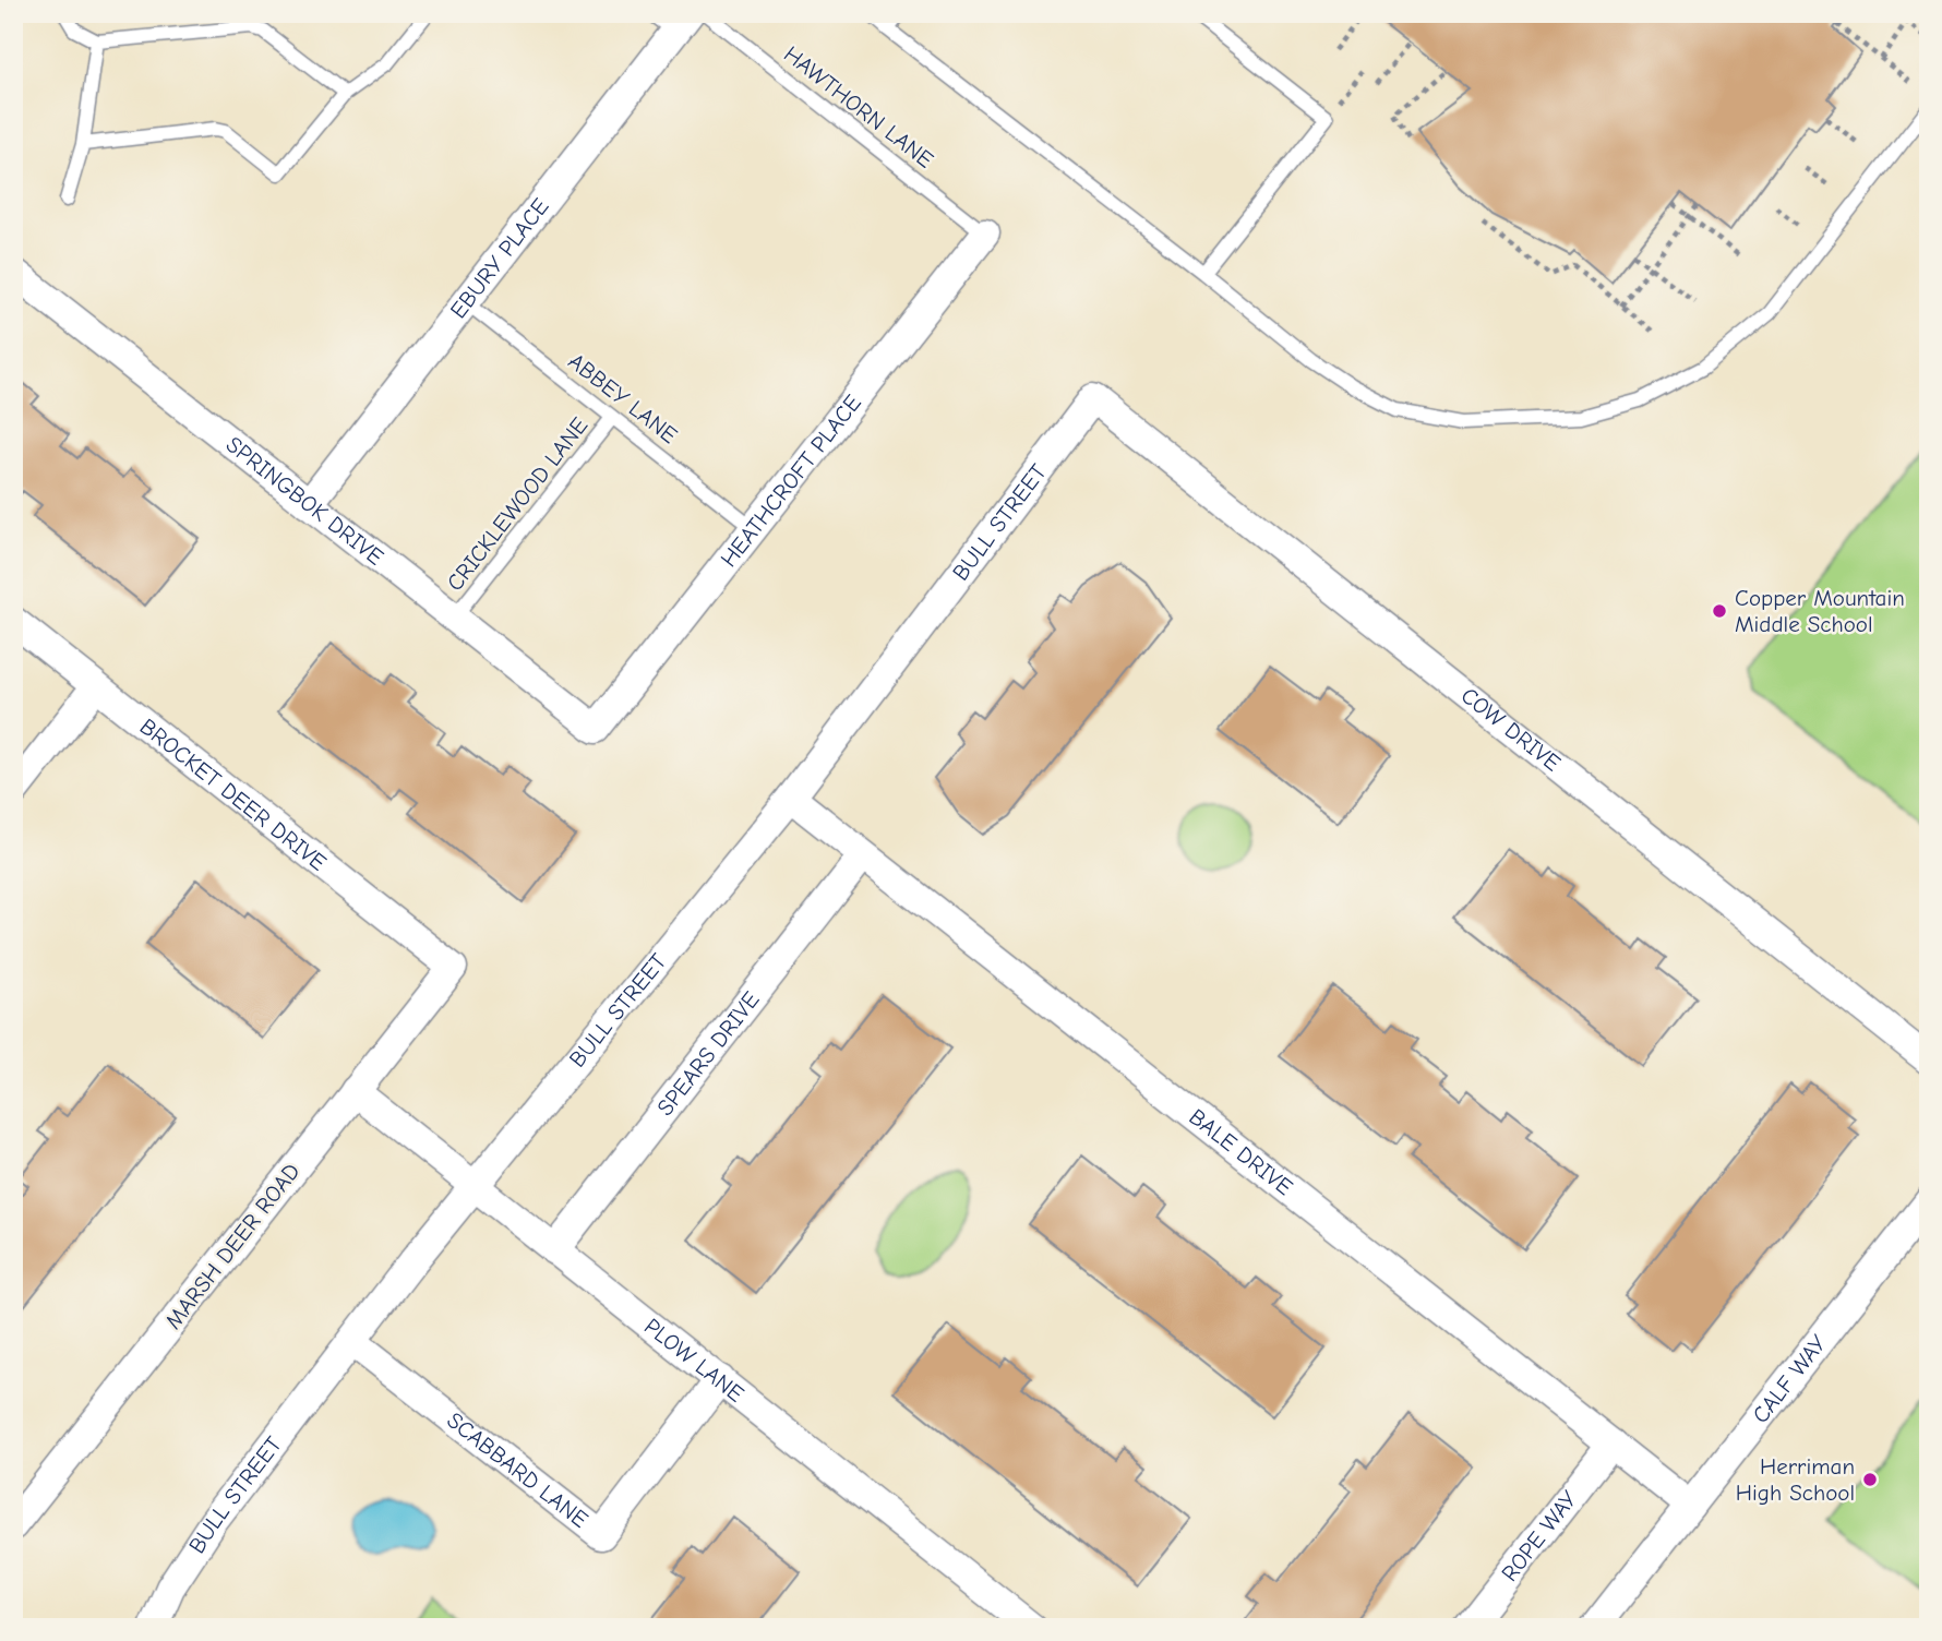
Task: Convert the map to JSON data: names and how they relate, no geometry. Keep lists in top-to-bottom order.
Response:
{
  "streets": {
    "street": [
      "EBURY PLACE",
      "HEATHCROFT PLACE",
      "SPRINGBOK DRIVE",
      "BULL STREET",
      "COW DRIVE",
      "BROCKET DEER DRIVE",
      "SPEARS DRIVE",
      "BALE DRIVE",
      "MARSH DEER ROAD",
      "PLOW LANE",
      "CALF WAY",
      "SCABBARD LANE",
      "ROPE WAY"
    ],
    "lane": ["HAWTHORN LANE", "ABBEY LANE", "CRICKLEWOOD LANE"]
  },
  "crossings": [
    ["HAWTHORN LANE", "HEATHCROFT PLACE"],
    ["EBURY PLACE", "ABBEY LANE"],
    ["EBURY PLACE", "SPRINGBOK DRIVE"],
    ["ABBEY LANE", "HEATHCROFT PLACE"],
    ["ABBEY LANE", "CRICKLEWOOD LANE"],
    ["HEATHCROFT PLACE", "SPRINGBOK DRIVE"],
    ["SPRINGBOK DRIVE", "CRICKLEWOOD LANE"],
    ["BULL STREET", "COW DRIVE"],
    ["BULL STREET", "BALE DRIVE"],
    ["BULL STREET", "PLOW LANE"],
    ["BULL STREET", "SCABBARD LANE"],
    ["BROCKET DEER DRIVE", "MARSH DEER ROAD"],
    ["SPEARS DRIVE", "BALE DRIVE"],
    ["SPEARS DRIVE", "PLOW LANE"],
    ["BALE DRIVE", "CALF WAY"],
    ["BALE DRIVE", "ROPE WAY"],
    ["MARSH DEER ROAD", "PLOW LANE"],
    ["PLOW LANE", "SCABBARD LANE"]
  ],
  "places": ["Copper Mountain Middle School", "Herriman High School"]
}
